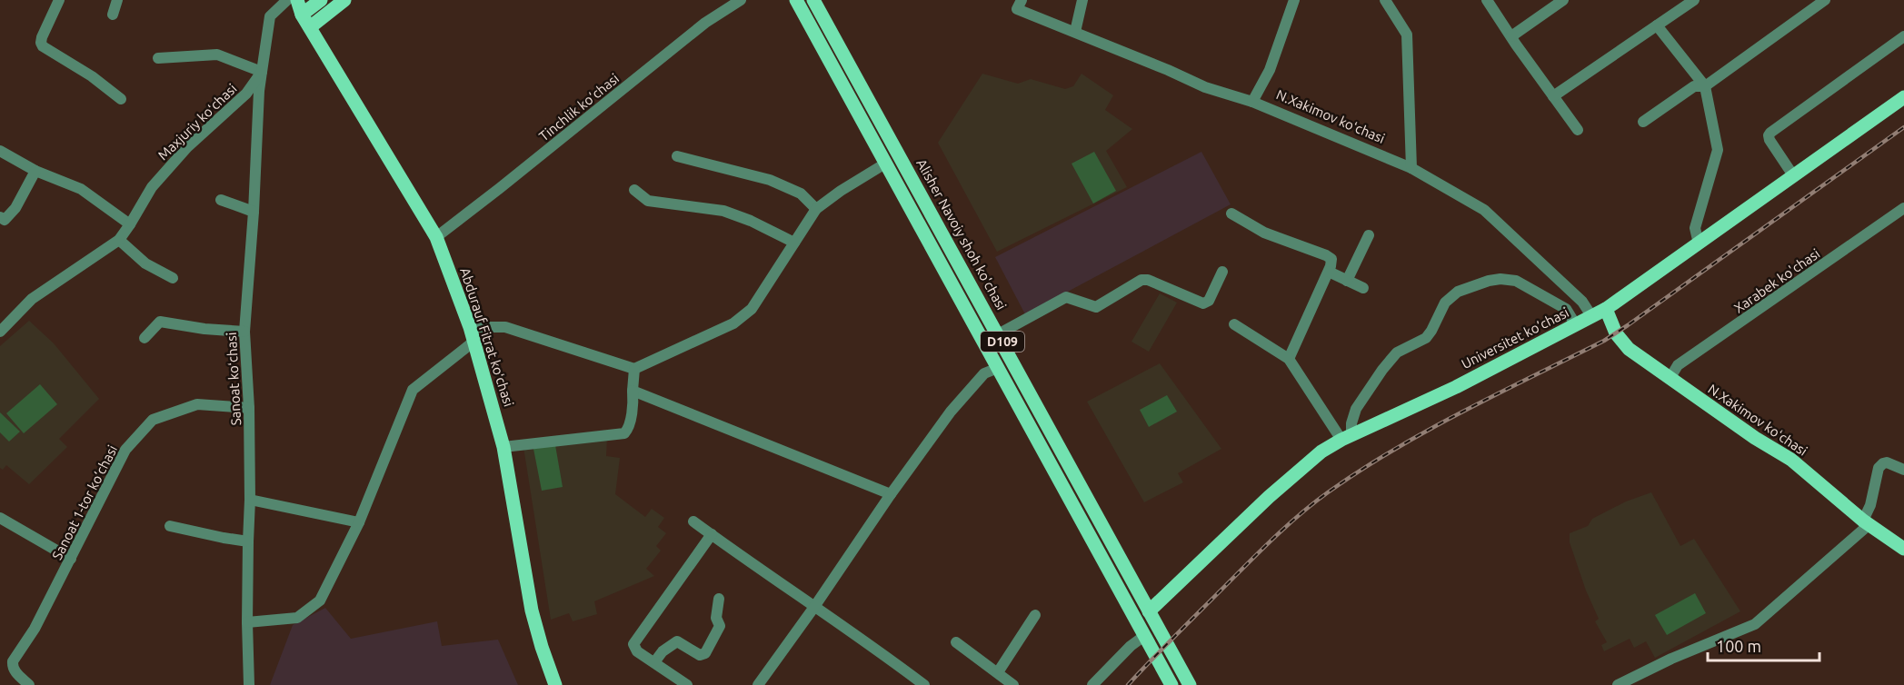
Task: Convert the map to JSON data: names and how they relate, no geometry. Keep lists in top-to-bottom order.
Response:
{
  "streets": {
    "main road": [
      "N.Xakimov koʻchasi",
      "Alisher Navoiy shoh ko'chasi",
      "Abdurauf Fitrat koʻchasi",
      "Universitet kо‘chasi",
      "D109"
    ],
    "street": [
      "Tinchlik kо‘chasi",
      "Maxjuriy koʻchasi",
      "Xarabek ko'chasi",
      "Sanoat koʻchasi",
      "Sanoat 1-tor ko‘chasi"
    ]
  },
  "crossings": [
    ["Tinchlik kо‘chasi", "Abdurauf Fitrat koʻchasi"],
    ["N.Xakimov koʻchasi", "Xarabek ko'chasi"],
    ["N.Xakimov koʻchasi", "Universitet kо‘chasi"],
    ["Maxjuriy koʻchasi", "Sanoat koʻchasi"],
    ["Alisher Navoiy shoh ko'chasi", "Universitet kо‘chasi"],
    ["Sanoat koʻchasi", "Sanoat 1-tor ko‘chasi"]
  ],
  "scale_bar": "100 m"
}
